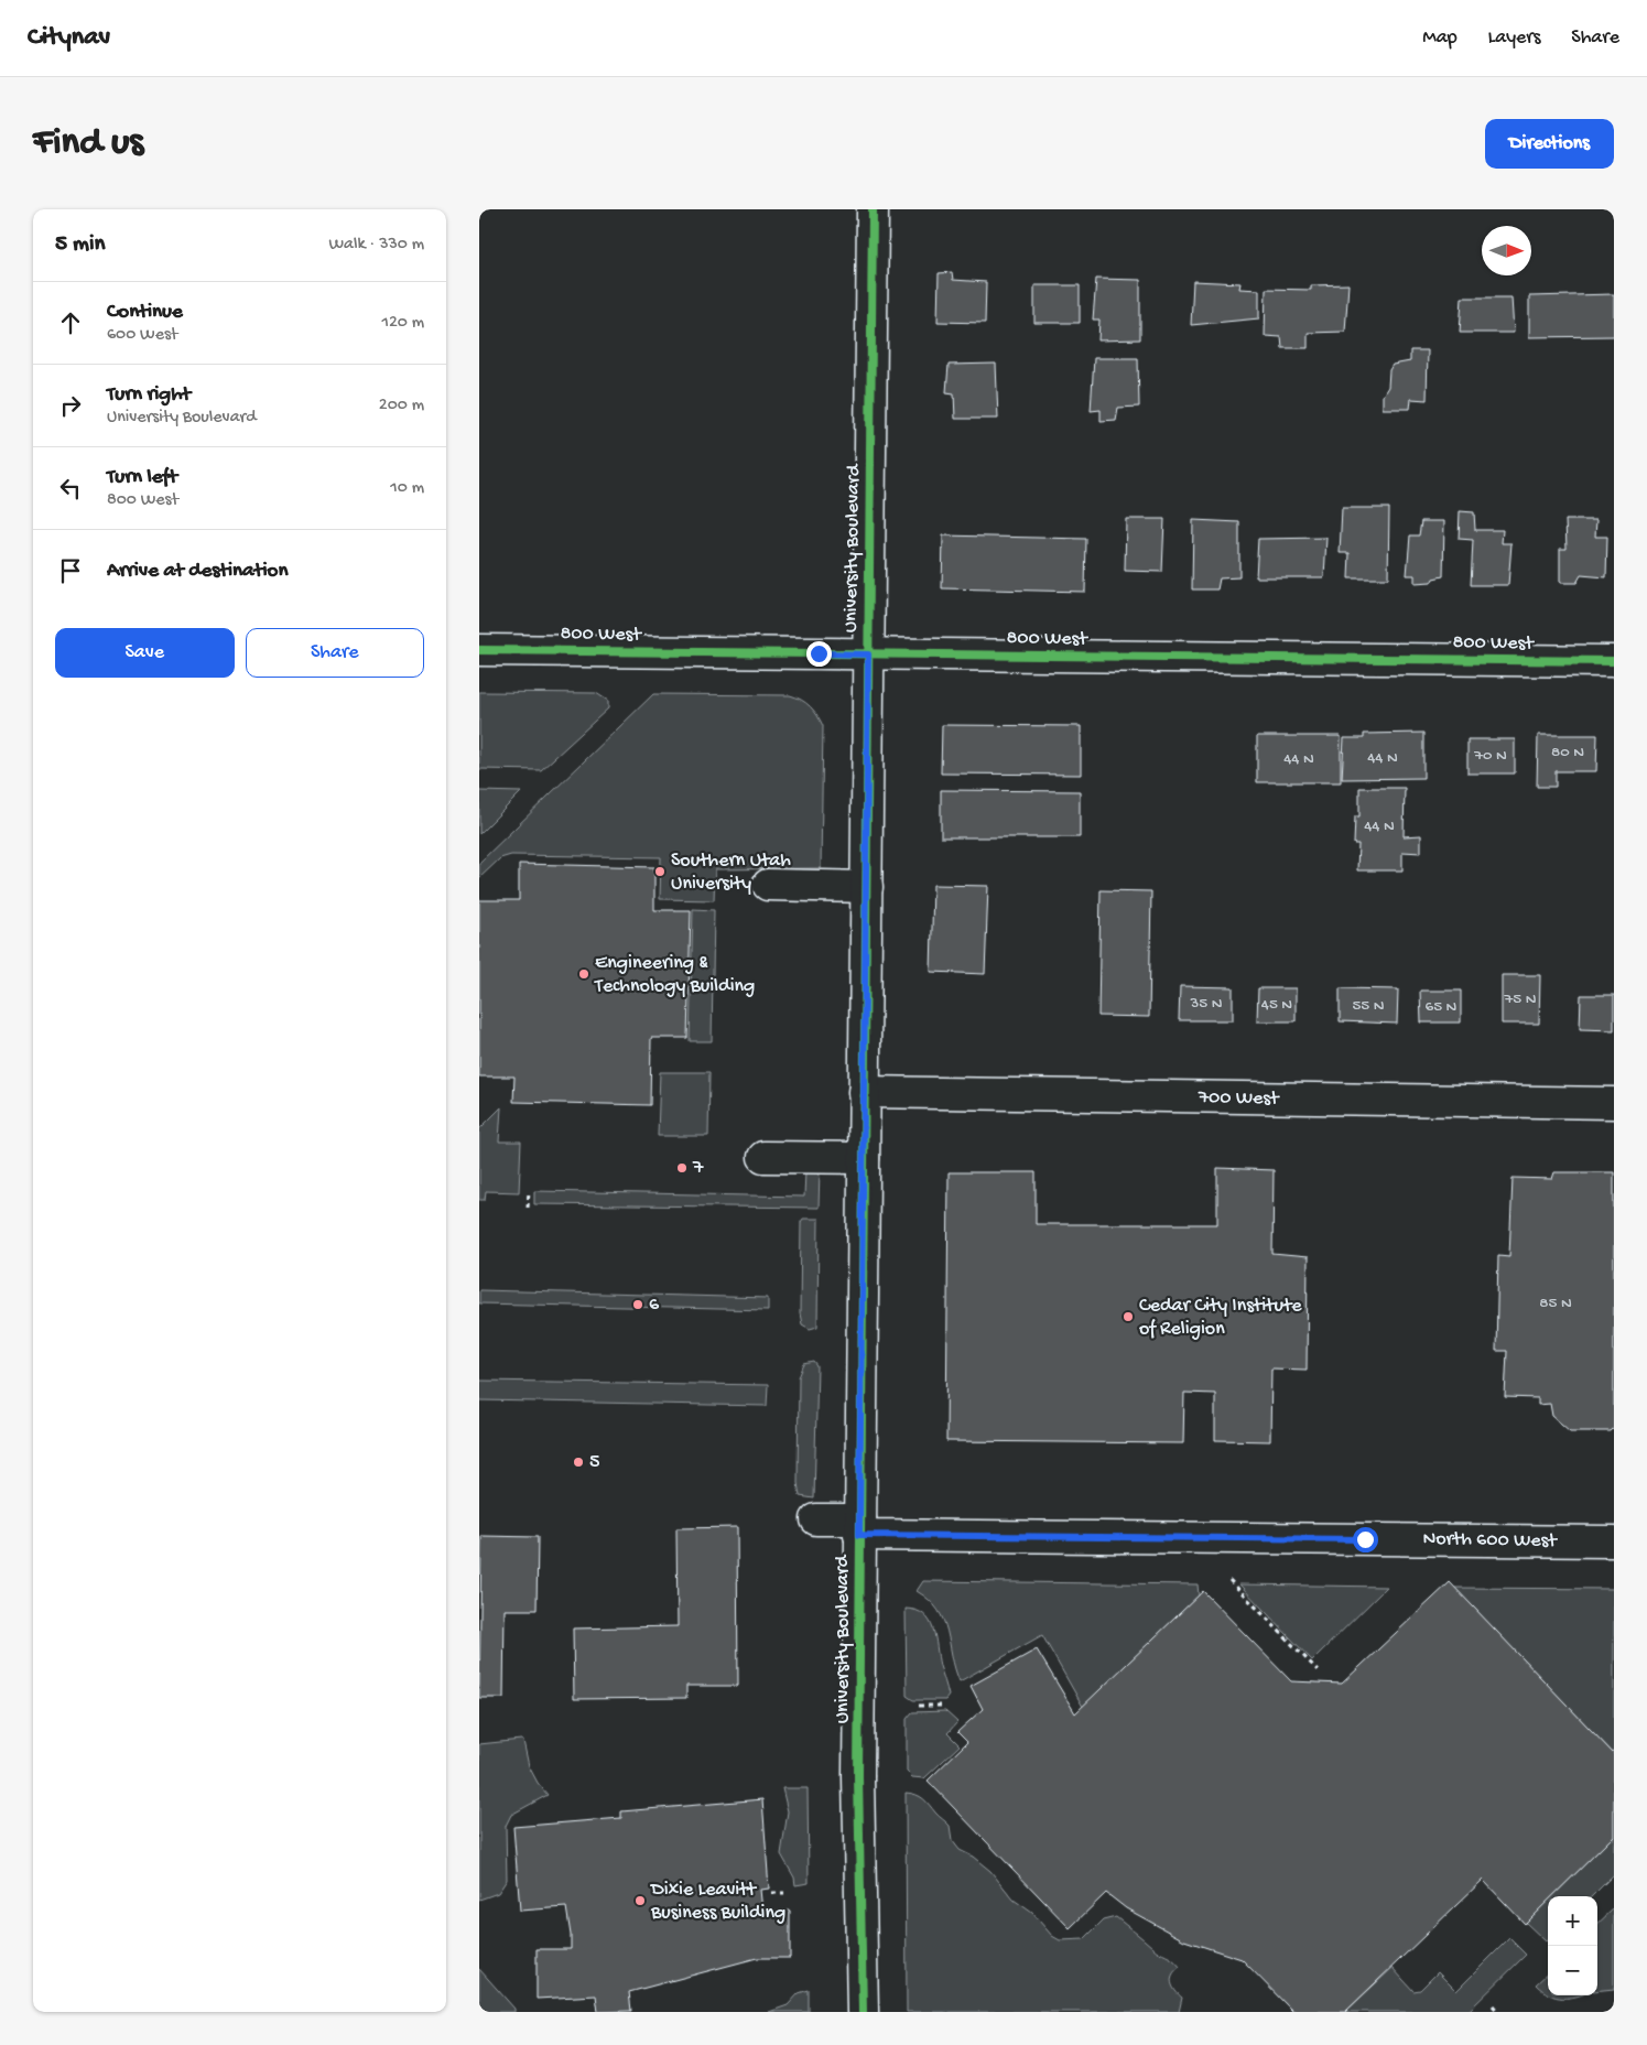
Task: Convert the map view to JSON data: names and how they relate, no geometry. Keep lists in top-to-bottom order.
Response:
{
  "streets": {
    "street": [
      "University Boulevard",
      "800 West",
      "700 West",
      "North 600 West"
    ]
  },
  "crossings": [
    ["University Boulevard", "800 West"],
    ["University Boulevard", "700 West"],
    ["University Boulevard", "North 600 West"]
  ],
  "places": [
    "Southern Utah University",
    "Engineering & Technology Building",
    "7",
    "6",
    "Cedar City Institute of Religion",
    "5",
    "Dixie Leavitt Business Building"
  ],
  "house_numbers": [
    "80 N",
    "70 N",
    "44 N",
    "44 N",
    "44 N",
    "75 N",
    "35 N",
    "45 N",
    "55 N",
    "65 N",
    "85 N"
  ],
  "north": "right",
  "page": {
    "header": "Citynav",
    "nav": ["Map", "Layers", "Share"],
    "buttons": [
      "Directions",
      ["Save", "Share"]
    ],
    "title": "Find us",
    "heading": ["5 min", "Walk · 330 m"],
    "list": [
      ["Continue", "600 West", "120 m"],
      ["Turn right", "University Boulevard", "200 m"],
      ["Turn left", "800 West", "10 m"],
      "Arrive at destination"
    ],
    "map_buttons": ["+", "−"]
  }
}
